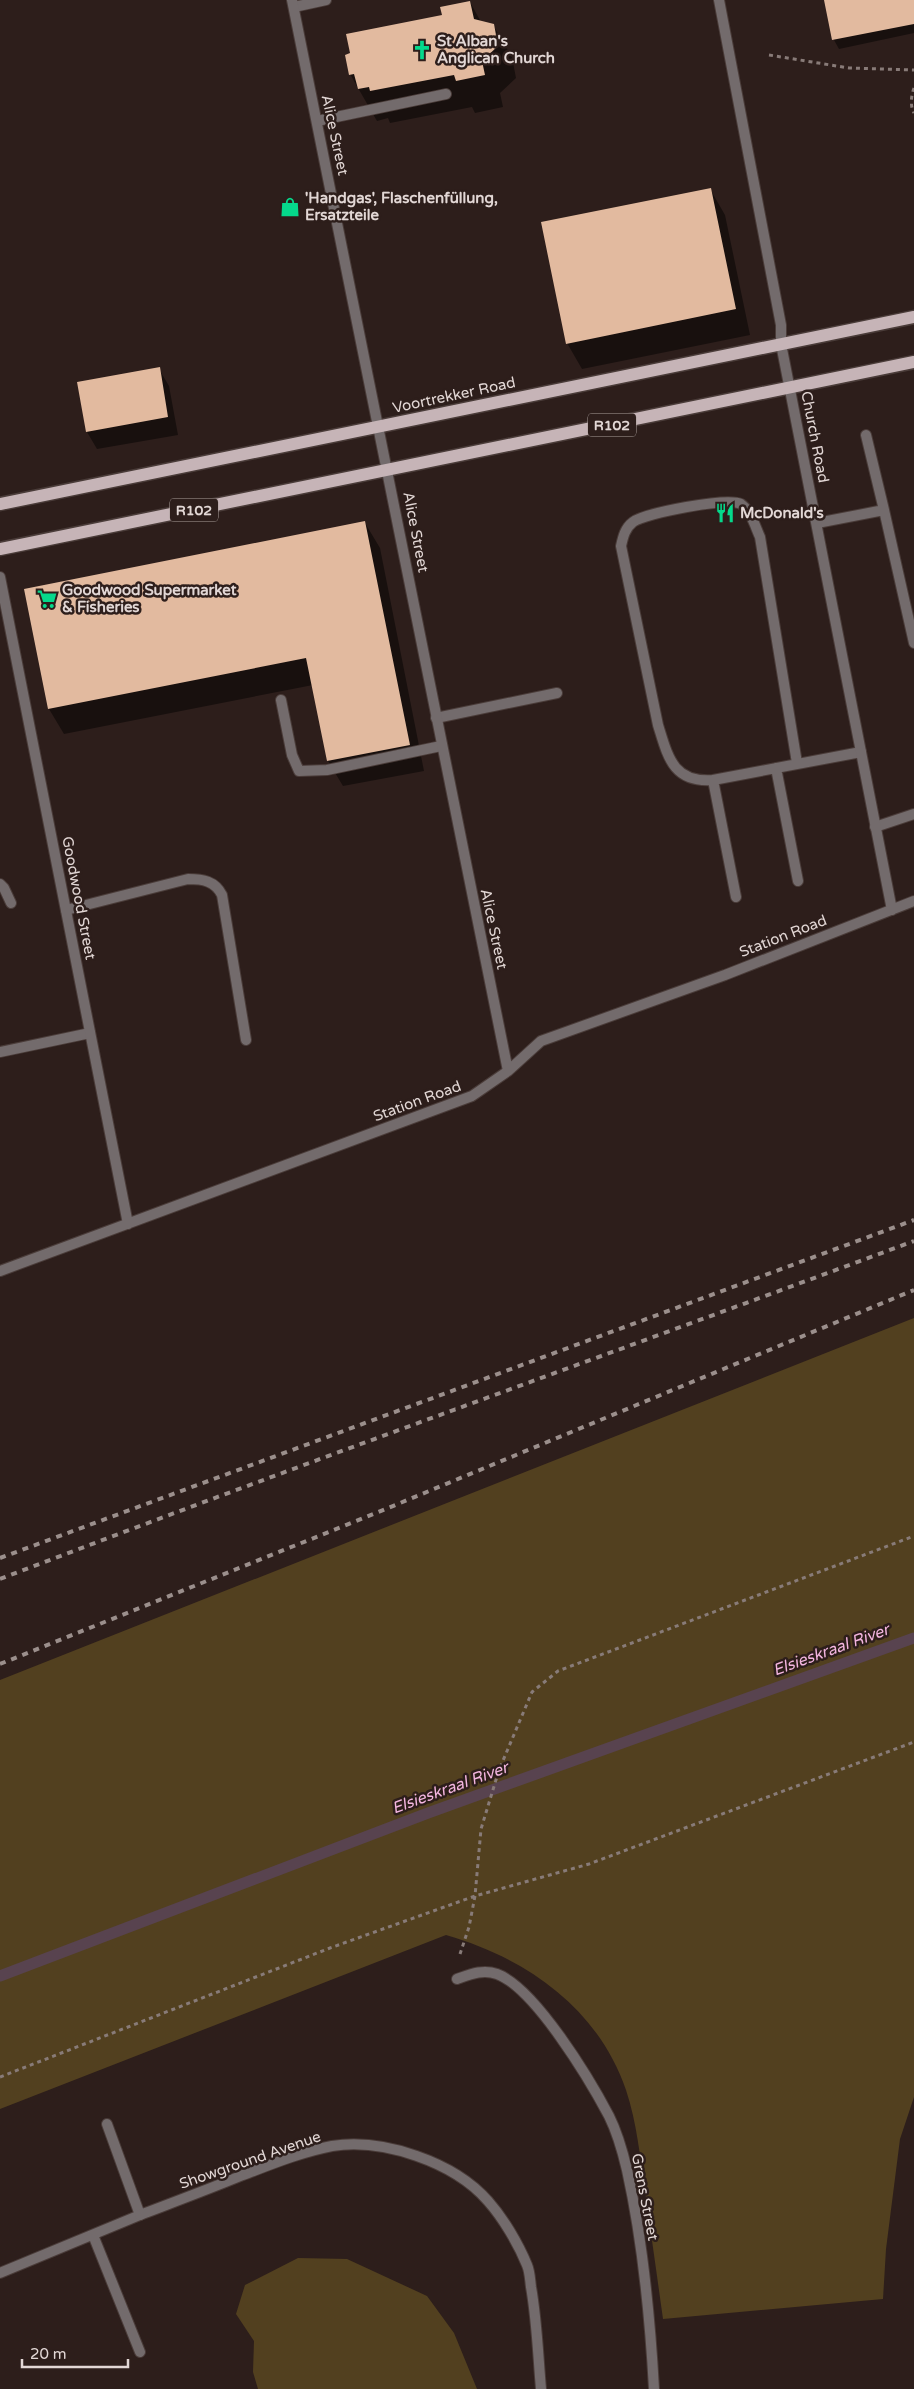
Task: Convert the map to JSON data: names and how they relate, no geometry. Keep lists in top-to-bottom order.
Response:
{
  "streets": {
    "main road": ["Voortrekker Road", "R102"],
    "street": [
      "Alice Street",
      "Church Road",
      "Goodwood Street",
      "Station Road",
      "Showground Avenue",
      "Grens Street"
    ]
  },
  "crossings": [
    ["Alice Street", "Voortrekker Road"],
    ["Alice Street", "R102"],
    ["Alice Street", "Station Road"],
    ["Voortrekker Road", "Church Road"],
    ["R102", "Church Road"],
    ["Church Road", "Station Road"],
    ["Goodwood Street", "Station Road"]
  ],
  "water": ["Elsieskraal River"],
  "places": {
    "church": ["St Alban's Anglican Church"],
    "shop": ["'Handgas', Flaschenfüllung, Ersatzteile"],
    "restaurant": ["McDonald's"],
    "supermarket": ["Goodwood Supermarket & Fisheries"]
  },
  "scale_bar": "20 m"
}
